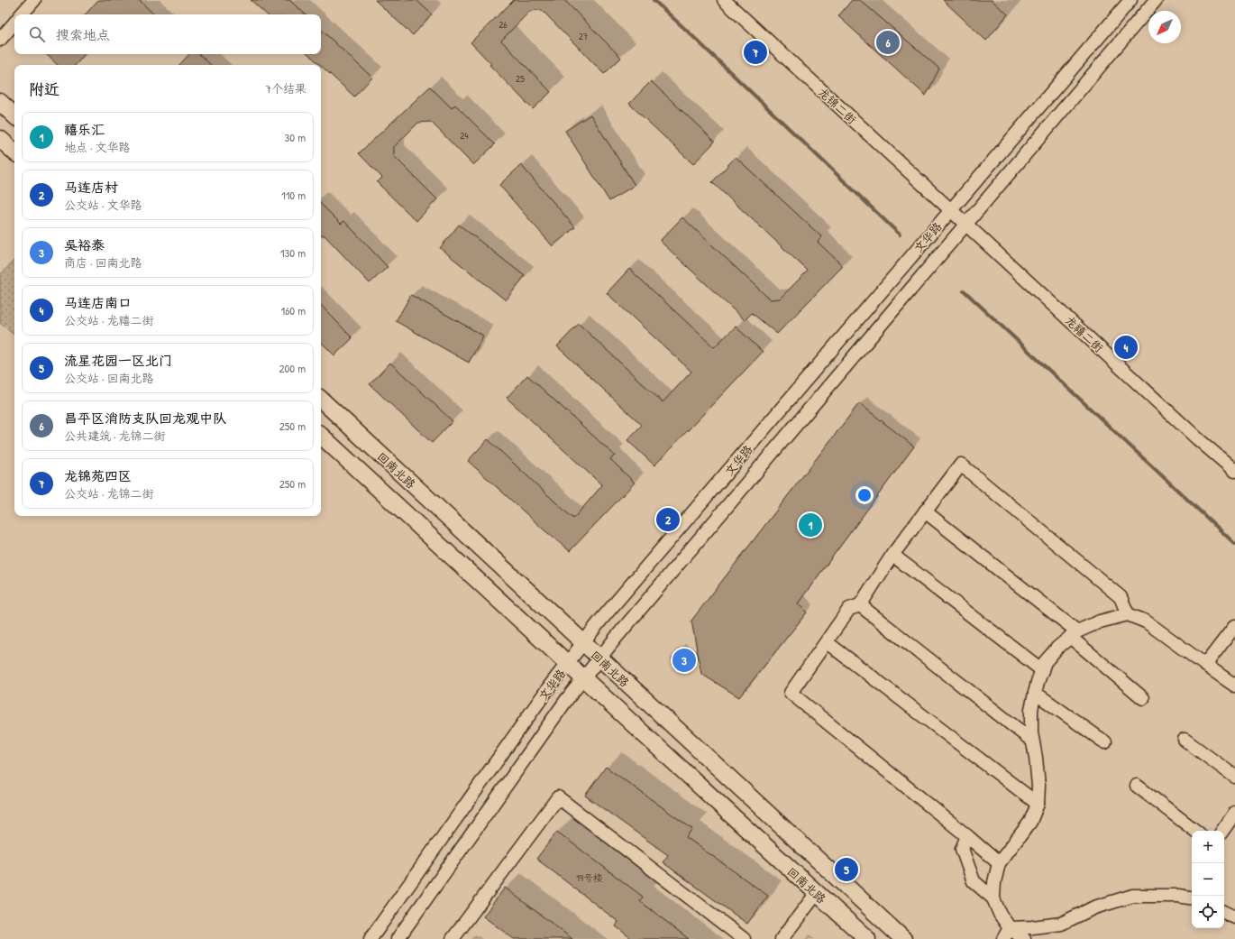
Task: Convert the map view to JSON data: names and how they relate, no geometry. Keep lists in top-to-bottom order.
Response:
{
  "streets": {
    "main road": ["回南北路"],
    "street": ["龙锦二街", "文华路", "龙禧二街"]
  },
  "crossings": [
    ["龙锦二街", "文华路"],
    ["龙锦二街", "龙禧二街"],
    ["文华路", "龙禧二街"],
    ["文华路", "回南北路"]
  ],
  "house_numbers": [
    "26",
    "27",
    "25",
    "24",
    "19号楼"
  ],
  "north": "bottom left",
  "page": {
    "search": "搜索地点",
    "pins": [
      "6",
      "7",
      "4",
      "2",
      "1",
      "3",
      "5"
    ],
    "heading": ["附近", "7个结果"],
    "list": [
      {
        "mark": "1",
        "name": "禧乐汇",
        "note": "地点 · 文华路",
        "value": "30 m"
      },
      {
        "mark": "2",
        "name": "马连店村",
        "note": "公交站 · 文华路",
        "value": "110 m"
      },
      {
        "mark": "3",
        "name": "吴裕泰",
        "note": "商店 · 回南北路",
        "value": "130 m"
      },
      {
        "mark": "4",
        "name": "马连店南口",
        "note": "公交站 · 龙禧二街",
        "value": "160 m"
      },
      {
        "mark": "5",
        "name": "流星花园一区北门",
        "note": "公交站 · 回南北路",
        "value": "200 m"
      },
      {
        "mark": "6",
        "name": "昌平区消防支队回龙观中队",
        "note": "公共建筑 · 龙锦二街",
        "value": "250 m"
      },
      {
        "mark": "7",
        "name": "龙锦苑四区",
        "note": "公交站 · 龙锦二街",
        "value": "250 m"
      }
    ],
    "map_buttons": ["+", "−"]
  }
}
